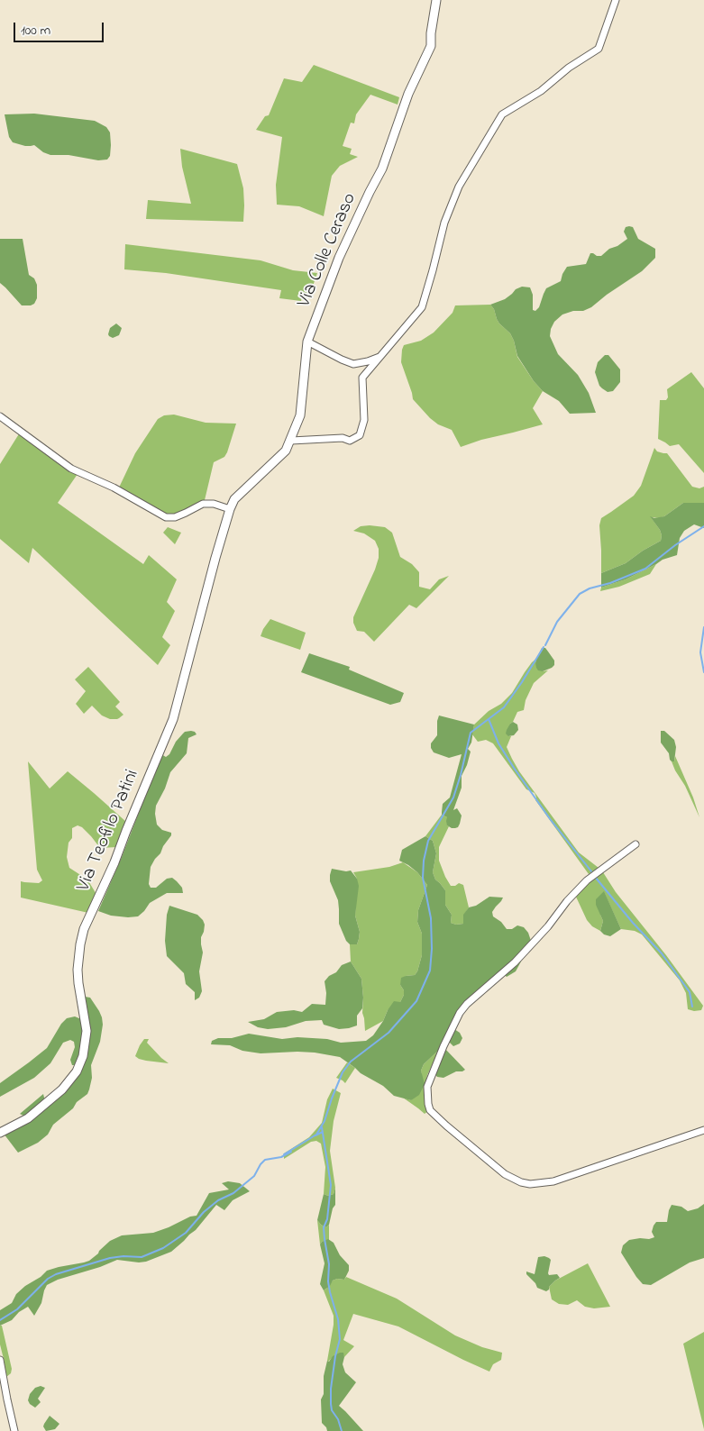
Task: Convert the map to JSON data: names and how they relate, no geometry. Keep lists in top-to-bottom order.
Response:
{
  "streets": {
    "street": ["Via Colle Ceraso", "Via Teofilo Patini"]
  },
  "crossings": [
    ["Via Colle Ceraso", "Via Teofilo Patini"]
  ],
  "scale_bar": "100 m"
}
